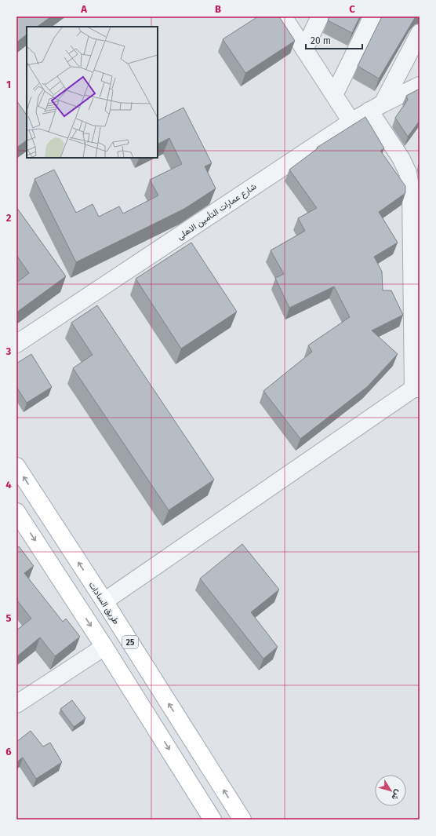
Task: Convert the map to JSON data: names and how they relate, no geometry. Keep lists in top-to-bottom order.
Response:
{
  "streets": {
    "main road": ["طريق السادات", "25"],
    "street": ["شارع عمارات التأمين الاهلى"]
  },
  "scale_bar": "20 m",
  "north": "bottom right",
  "grid": {
    "columns": ["A", "B", "C"],
    "rows": [
      "1",
      "2",
      "3",
      "4",
      "5",
      "6"
    ]
  }
}
